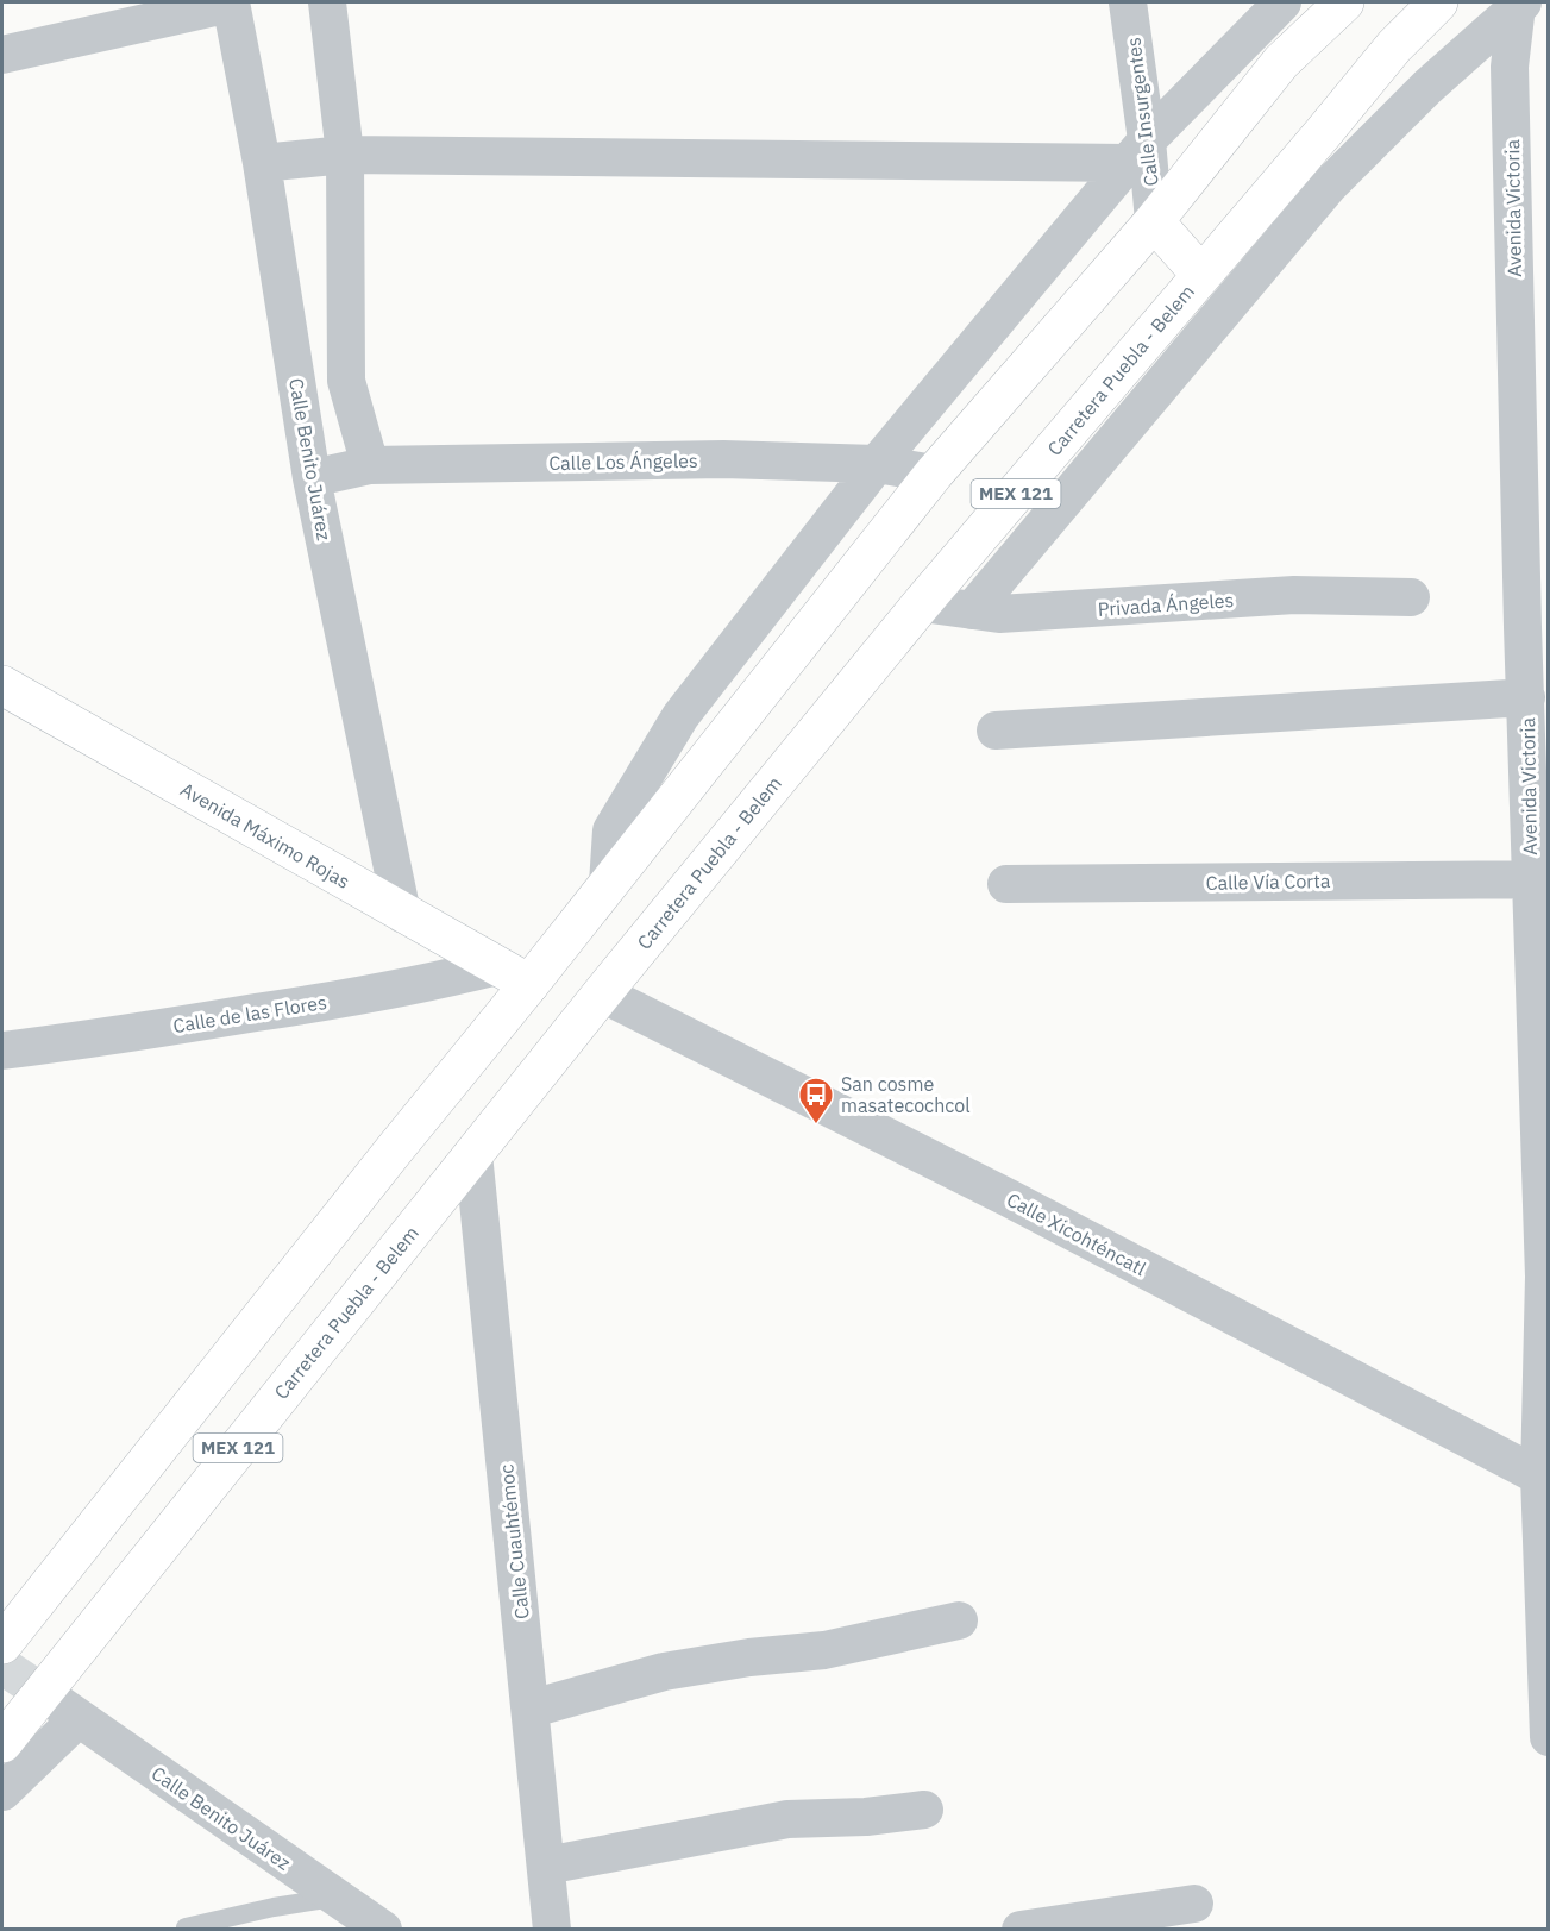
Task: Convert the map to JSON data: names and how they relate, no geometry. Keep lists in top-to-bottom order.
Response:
{
  "streets": {
    "main road": ["Carretera Puebla - Belem", "MEX 121", "Avenida Máximo Rojas"],
    "street": [
      "Calle Insurgentes",
      "Avenida Victoria",
      "Calle Benito Juárez",
      "Calle Los Ángeles",
      "Privada Ángeles",
      "Calle Vía Corta",
      "Calle de las Flores",
      "Calle Xicohténcatl",
      "Calle Cuauhtémoc"
    ]
  },
  "crossings": [
    ["Calle Insurgentes", "MEX 121"],
    ["Avenida Victoria", "Calle Vía Corta"],
    ["Avenida Victoria", "Calle Xicohténcatl"],
    ["Carretera Puebla - Belem", "Privada Ángeles"],
    ["Carretera Puebla - Belem", "Calle Xicohténcatl"],
    ["Carretera Puebla - Belem", "Calle Cuauhtémoc"],
    ["Calle Benito Juárez", "Calle Los Ángeles"],
    ["Calle Benito Juárez", "Avenida Máximo Rojas"],
    ["Calle Los Ángeles", "MEX 121"],
    ["MEX 121", "Avenida Máximo Rojas"],
    ["MEX 121", "Calle de las Flores"],
    ["Avenida Máximo Rojas", "Calle de las Flores"]
  ],
  "places": {
    "bus stop": ["San cosme masatecochcol"]
  }
}
